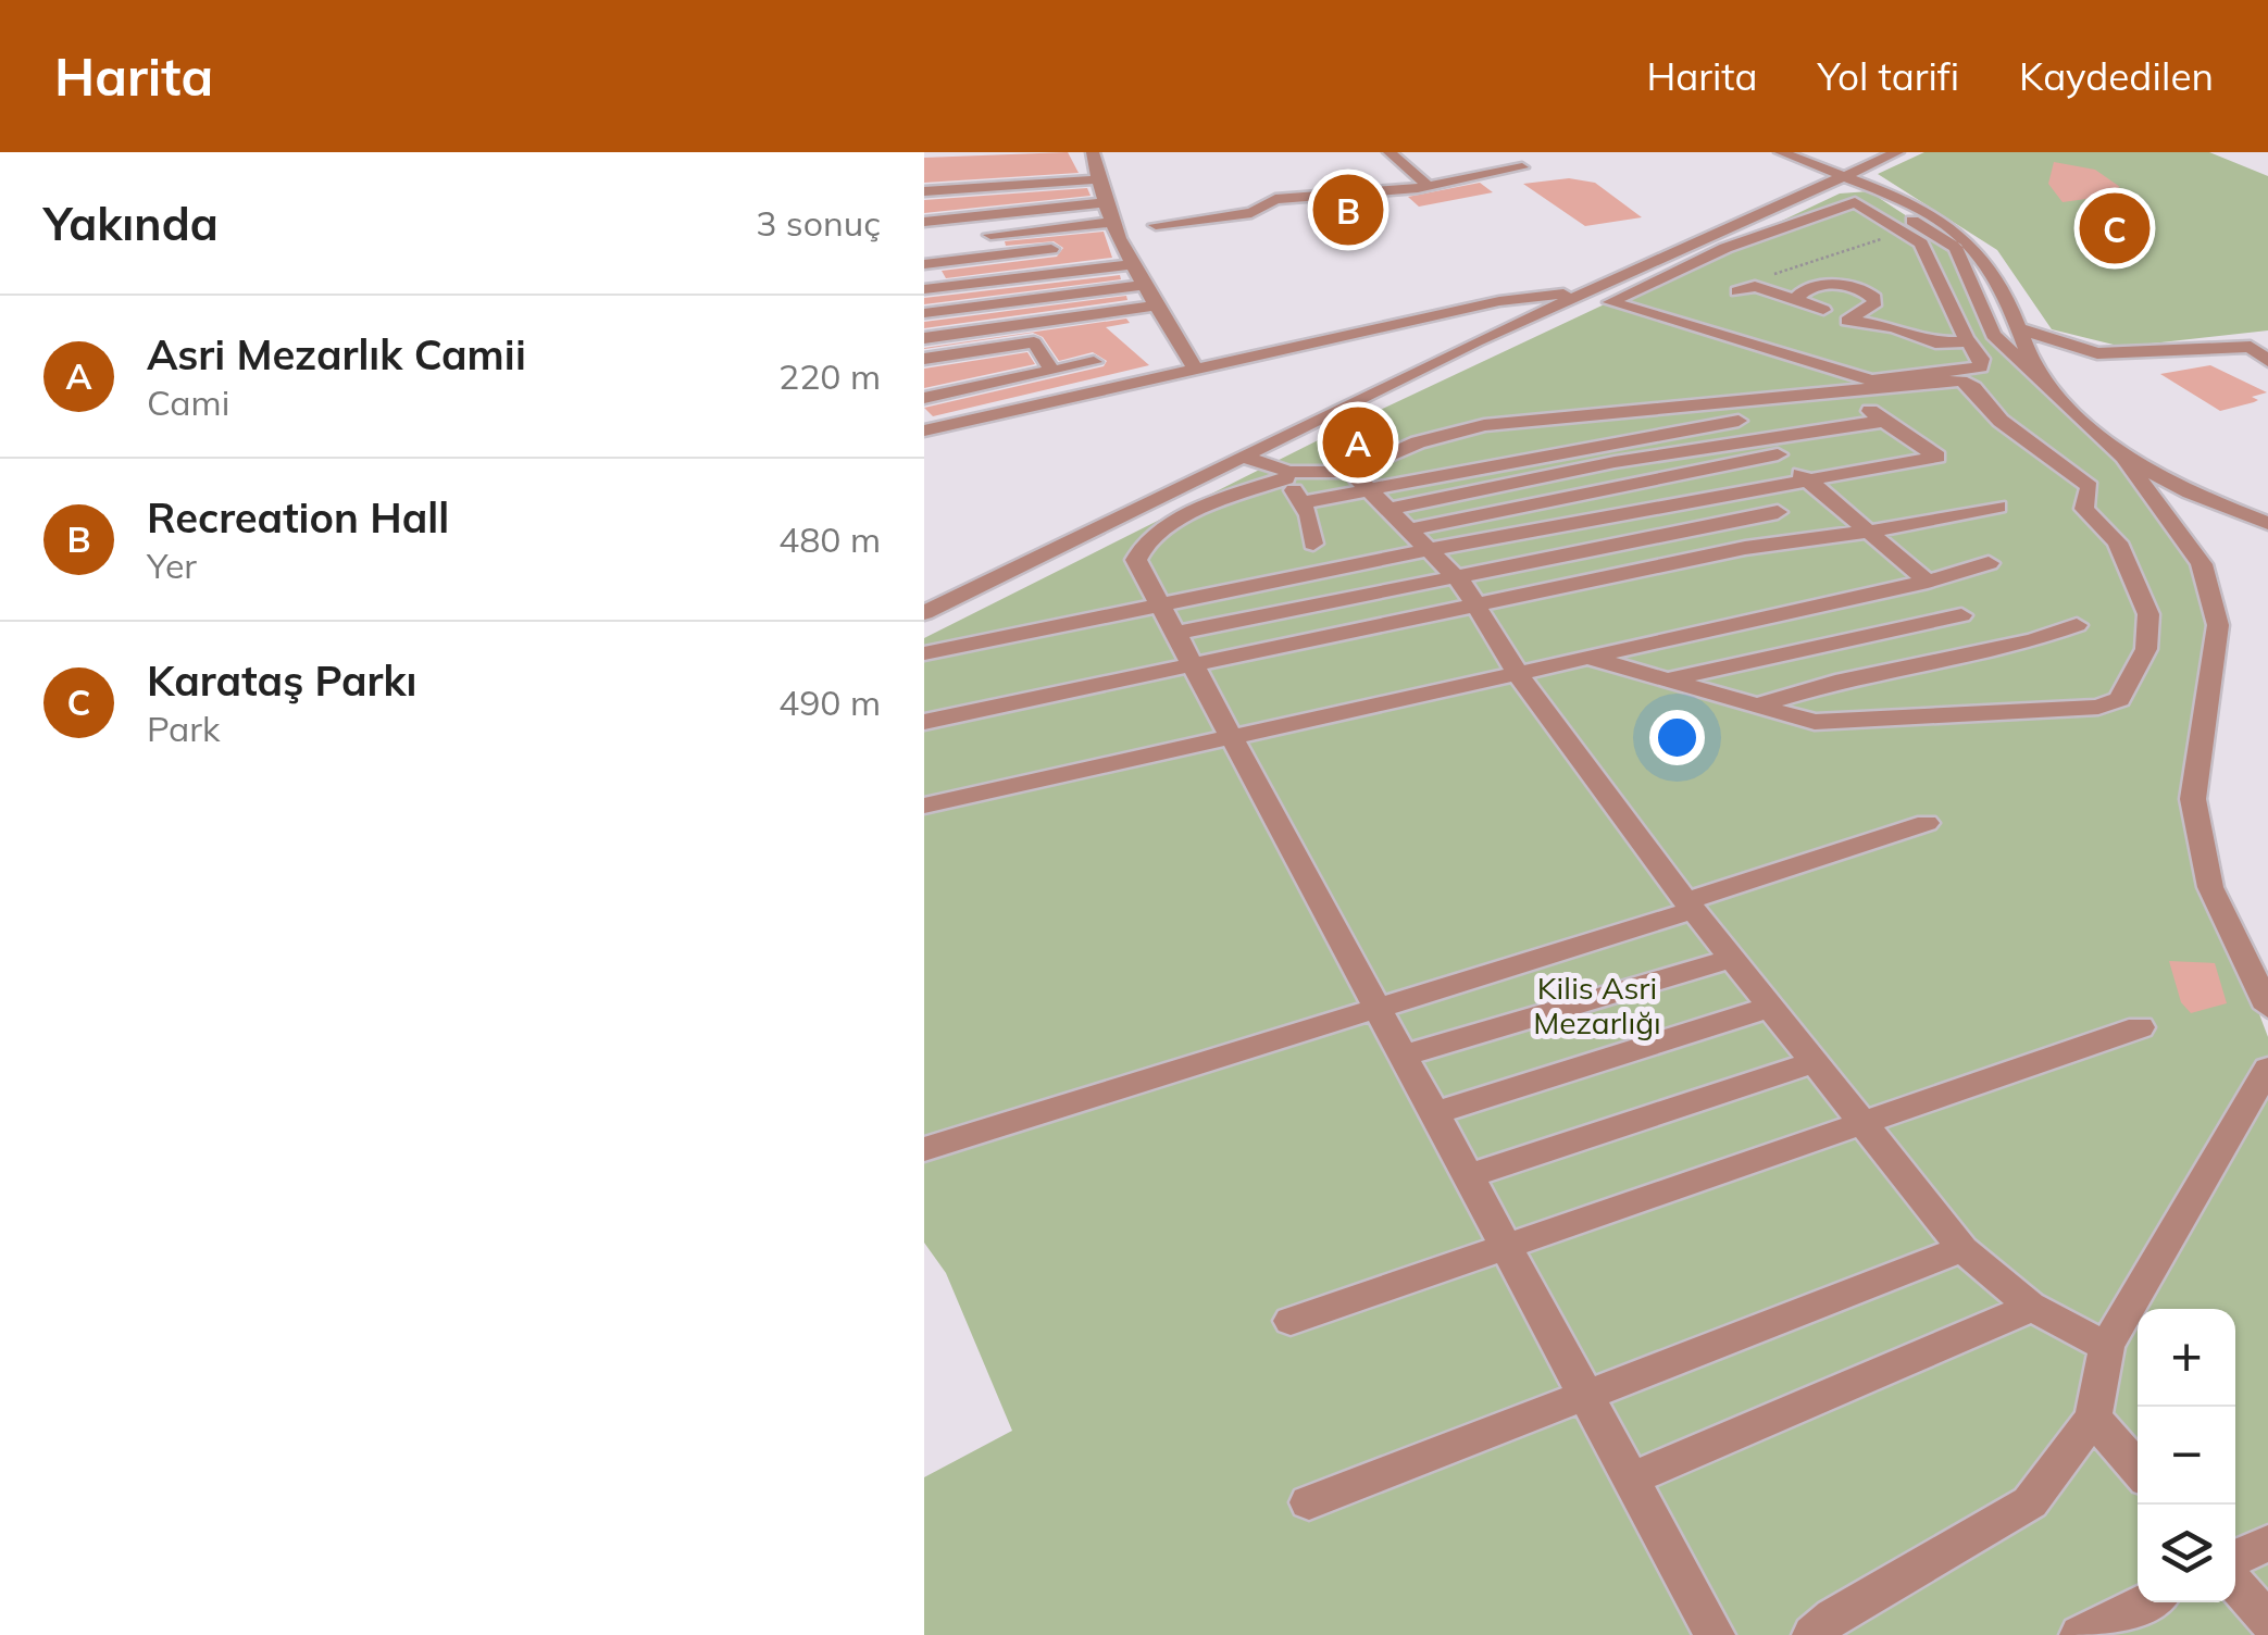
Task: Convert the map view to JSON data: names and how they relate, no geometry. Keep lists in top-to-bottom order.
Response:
{
  "parks": ["Kilis Asri Mezarlığı"],
  "page": {
    "header": "Harita",
    "nav": ["Harita", "Yol tarifi", "Kaydedilen"],
    "heading": ["Yakında", "3 sonuç"],
    "pins": ["B", "C", "A"],
    "list": [
      {
        "mark": "A",
        "name": "Asri Mezarlık Camii",
        "note": "Cami",
        "value": "220 m"
      },
      {
        "mark": "B",
        "name": "Recreation Hall",
        "note": "Yer",
        "value": "480 m"
      },
      {
        "mark": "C",
        "name": "Karataş Parkı",
        "note": "Park",
        "value": "490 m"
      }
    ],
    "map_buttons": ["+", "−"]
  }
}
